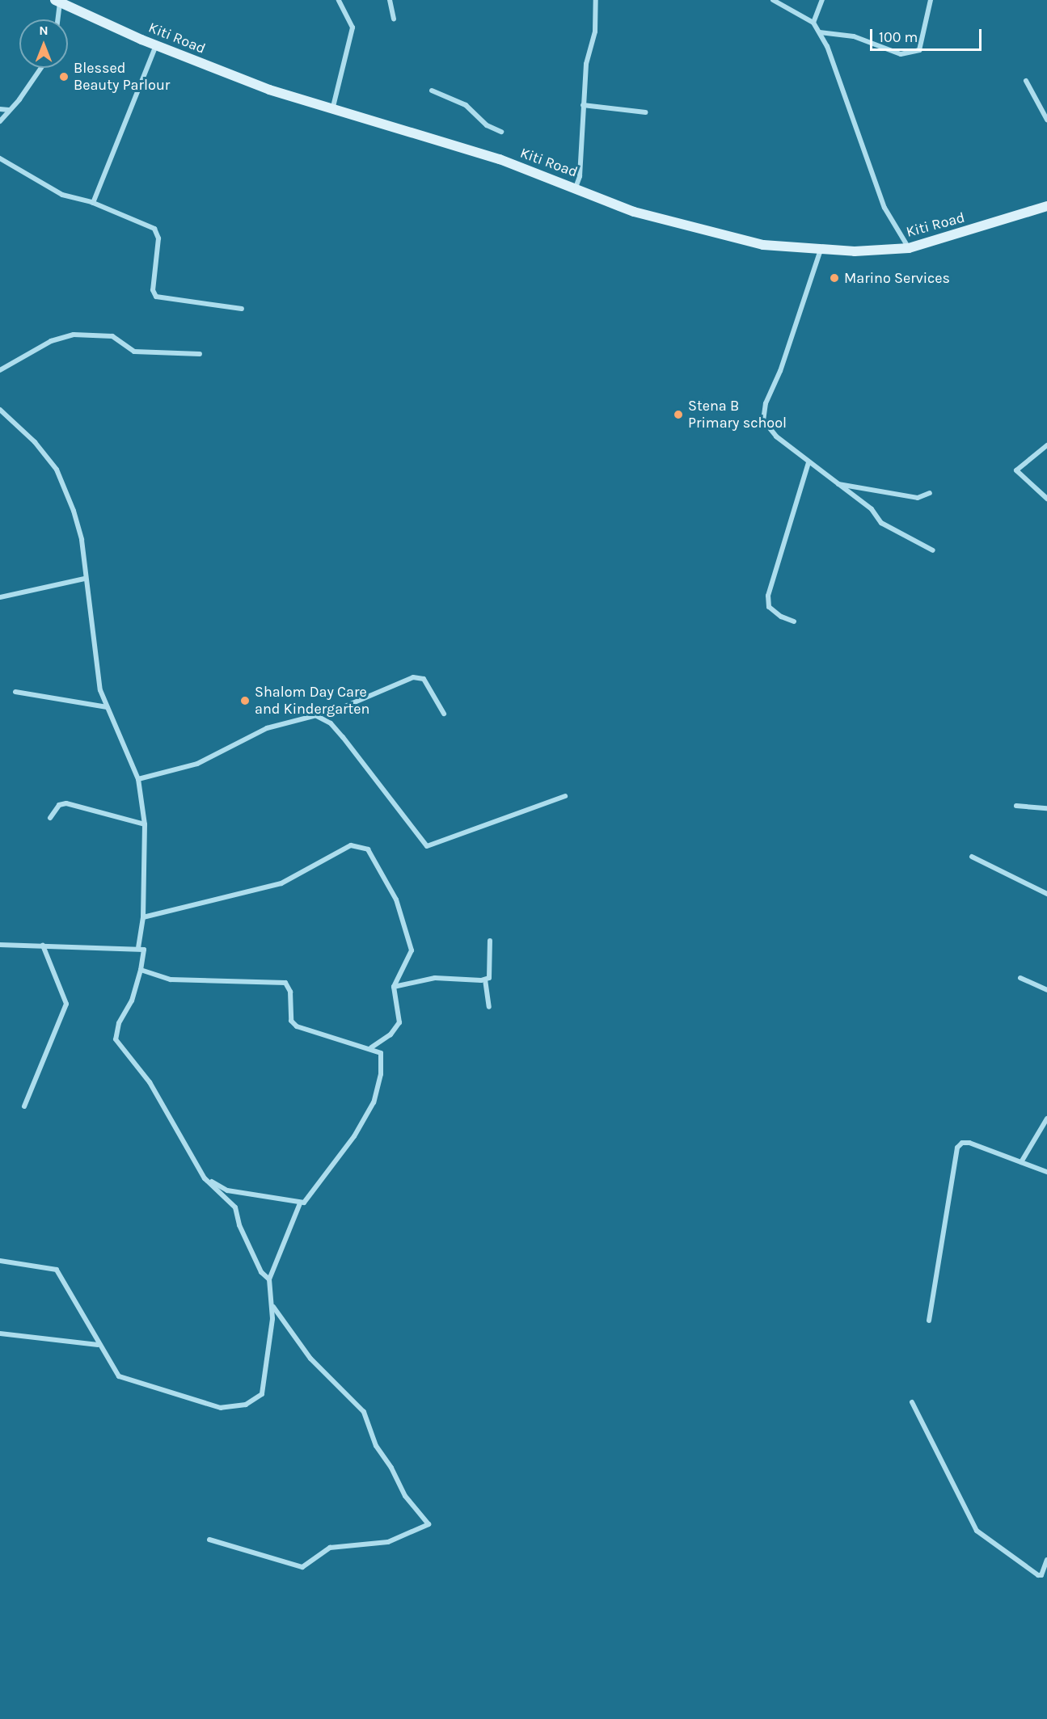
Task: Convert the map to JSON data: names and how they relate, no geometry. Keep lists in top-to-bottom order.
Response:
{
  "streets": {
    "street": ["Kiti Road"]
  },
  "places": [
    "Blessed Beauty Parlour",
    "Marino Services",
    "Stena B Primary school",
    "Shalom Day Care and Kindergarten"
  ],
  "scale_bar": "100 m",
  "north": "top"
}
